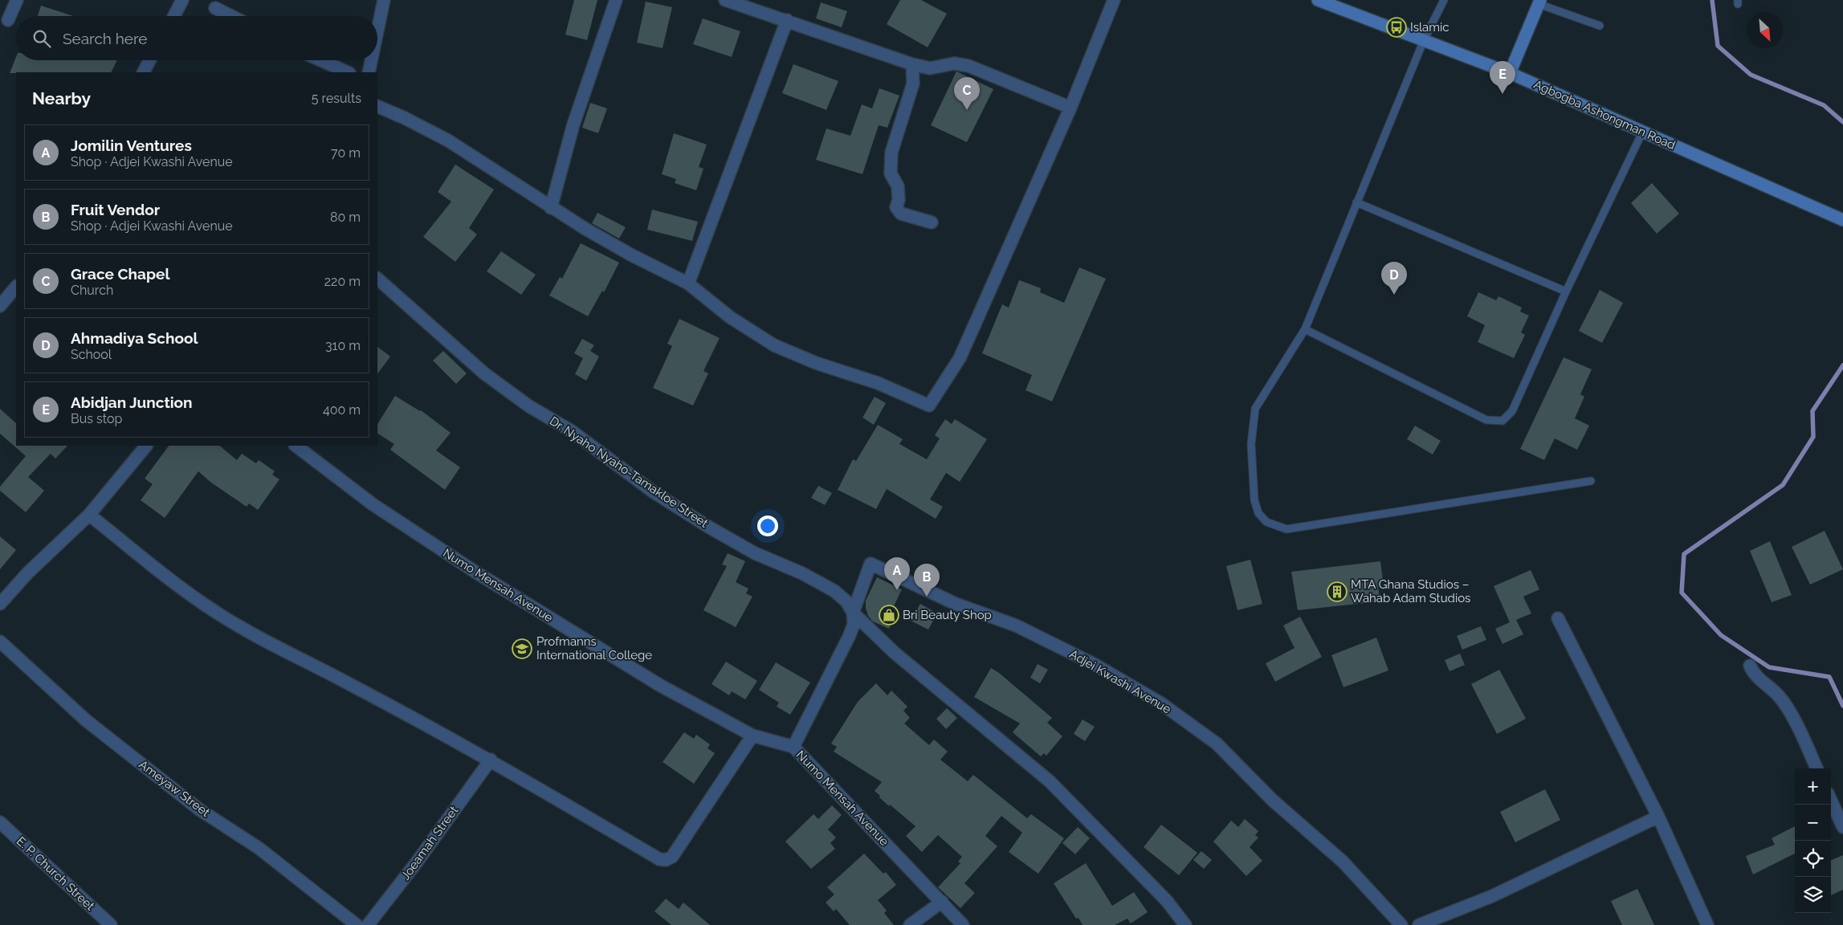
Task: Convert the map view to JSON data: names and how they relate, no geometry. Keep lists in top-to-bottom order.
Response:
{
  "streets": {
    "street": [
      "Agbogba Ashongman Road",
      "Dr. Nyaho Nyaho-Tamakloe Street",
      "Numo Mensah Avenue",
      "Adjei Kwashi Avenue",
      "Ameyaw Street",
      "Joeamah Street",
      "E. P. Church Street"
    ]
  },
  "crossings": [
    ["Dr. Nyaho Nyaho-Tamakloe Street", "Adjei Kwashi Avenue"]
  ],
  "places": {
    "bus stop": ["Islamic"],
    "building": ["MTA Ghana Studios – Wahab Adam Studios"],
    "shop": ["Bri Beauty Shop"],
    "school or university": ["Profmanns International College"]
  },
  "north": "bottom right",
  "page": {
    "search": "Search here",
    "pins": [
      "E",
      "C",
      "D",
      "A",
      "B"
    ],
    "heading": ["Nearby", "5 results"],
    "list": [
      {
        "mark": "A",
        "name": "Jomilin Ventures",
        "note": "Shop · Adjei Kwashi Avenue",
        "value": "70 m"
      },
      {
        "mark": "B",
        "name": "Fruit Vendor",
        "note": "Shop · Adjei Kwashi Avenue",
        "value": "80 m"
      },
      {
        "mark": "C",
        "name": "Grace Chapel",
        "note": "Church",
        "value": "220 m"
      },
      {
        "mark": "D",
        "name": "Ahmadiya School",
        "note": "School",
        "value": "310 m"
      },
      {
        "mark": "E",
        "name": "Abidjan Junction",
        "note": "Bus stop",
        "value": "400 m"
      }
    ],
    "map_buttons": ["+", "−"]
  }
}
